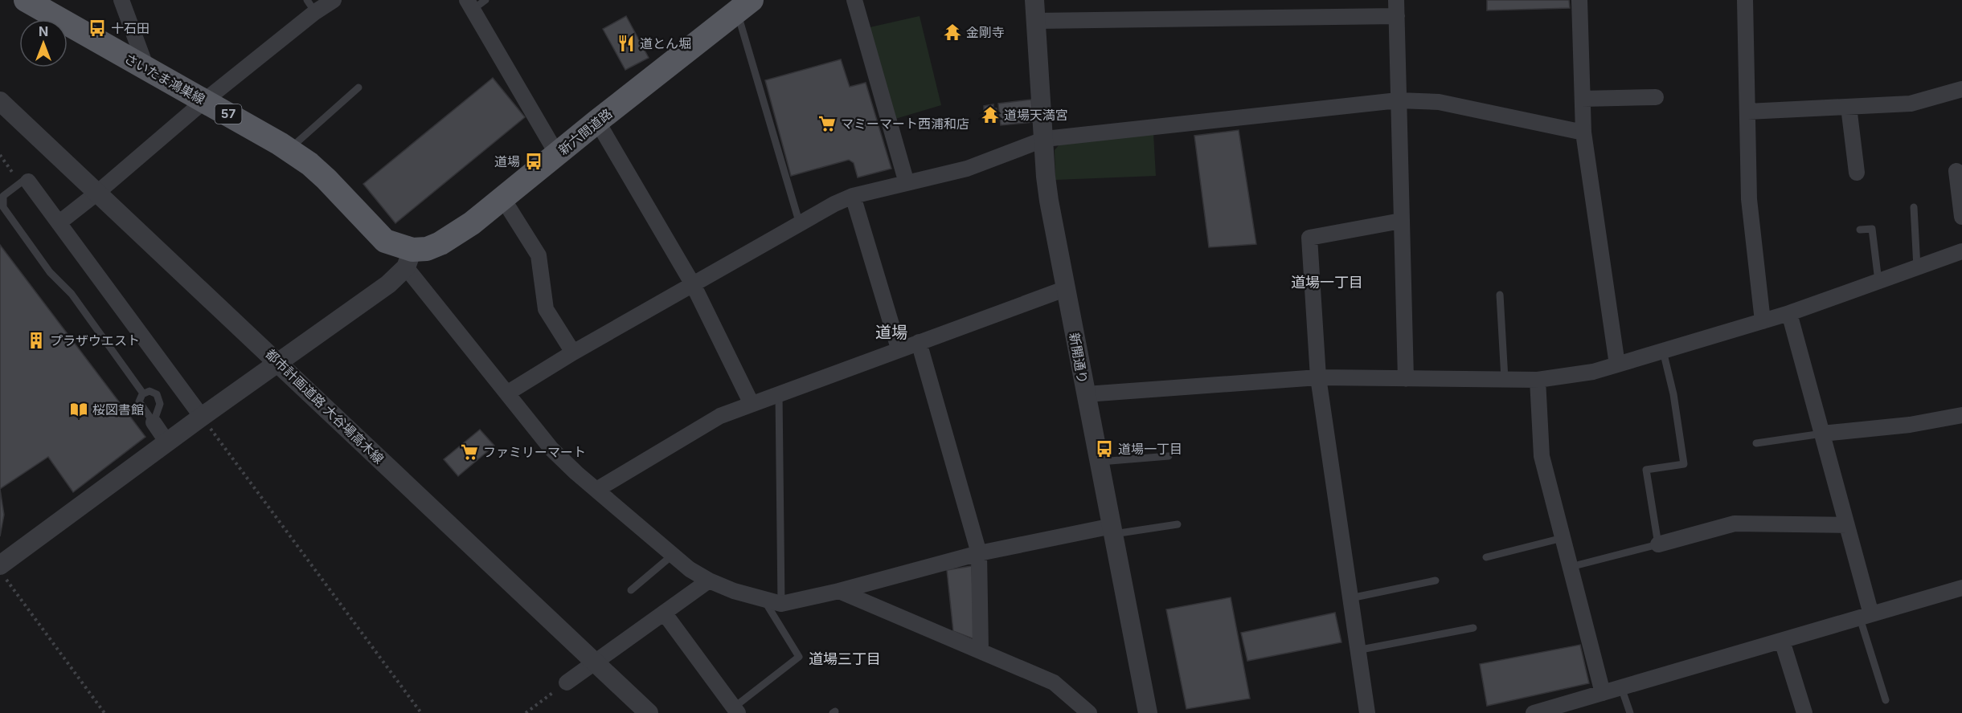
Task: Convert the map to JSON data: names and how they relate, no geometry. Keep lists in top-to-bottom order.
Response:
{
  "streets": {
    "main road": ["さいたま鴻巣線", "57", "新六間道路"],
    "street": ["新開通り", "都市計画道路 大谷場高木線"]
  },
  "crossings": [
    ["さいたま鴻巣線", "新六間道路"]
  ],
  "districts": ["道場一丁目", "道場", "道場三丁目"],
  "places": {
    "bus stop": ["十石田", "道場", "道場一丁目"],
    "temple": ["金剛寺", "道場天満宮"],
    "restaurant": ["道とん堀"],
    "supermarket": ["マミーマート西浦和店", "ファミリーマート"],
    "building": ["プラザウエスト"],
    "library": ["桜図書館"]
  },
  "north": "top"
}
